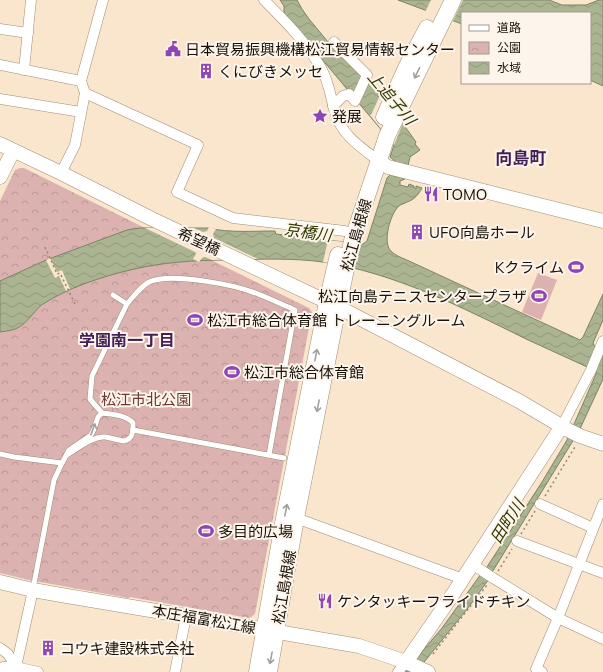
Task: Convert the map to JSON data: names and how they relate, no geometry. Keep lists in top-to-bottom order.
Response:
{
  "streets": {
    "main road": ["松江島根線"],
    "street": ["希望橋", "本庄福富松江線"]
  },
  "crossings": [
    ["松江島根線", "希望橋"],
    ["松江島根線", "本庄福富松江線"]
  ],
  "districts": ["向島町", "学園南一丁目"],
  "water": ["上追子川", "京橋川", "田町川"],
  "parks": ["松江市北公園"],
  "places": {
    "public building": ["日本貿易振興機構松江貿易情報センター"],
    "building": ["くにびきメッセ", "UFO向島ホール", "コウキ建設株式会社"],
    "place": ["発展"],
    "restaurant": ["TOMO", "ケンタッキーフライドチキン"],
    "sports": [
      "Kクライム",
      "松江向島テニスセンタープラザ",
      "松江市総合体育館 トレーニングルーム",
      "松江市総合体育館",
      "多目的広場"
    ]
  },
  "legend": ["道路", "公園", "水域"]
}
